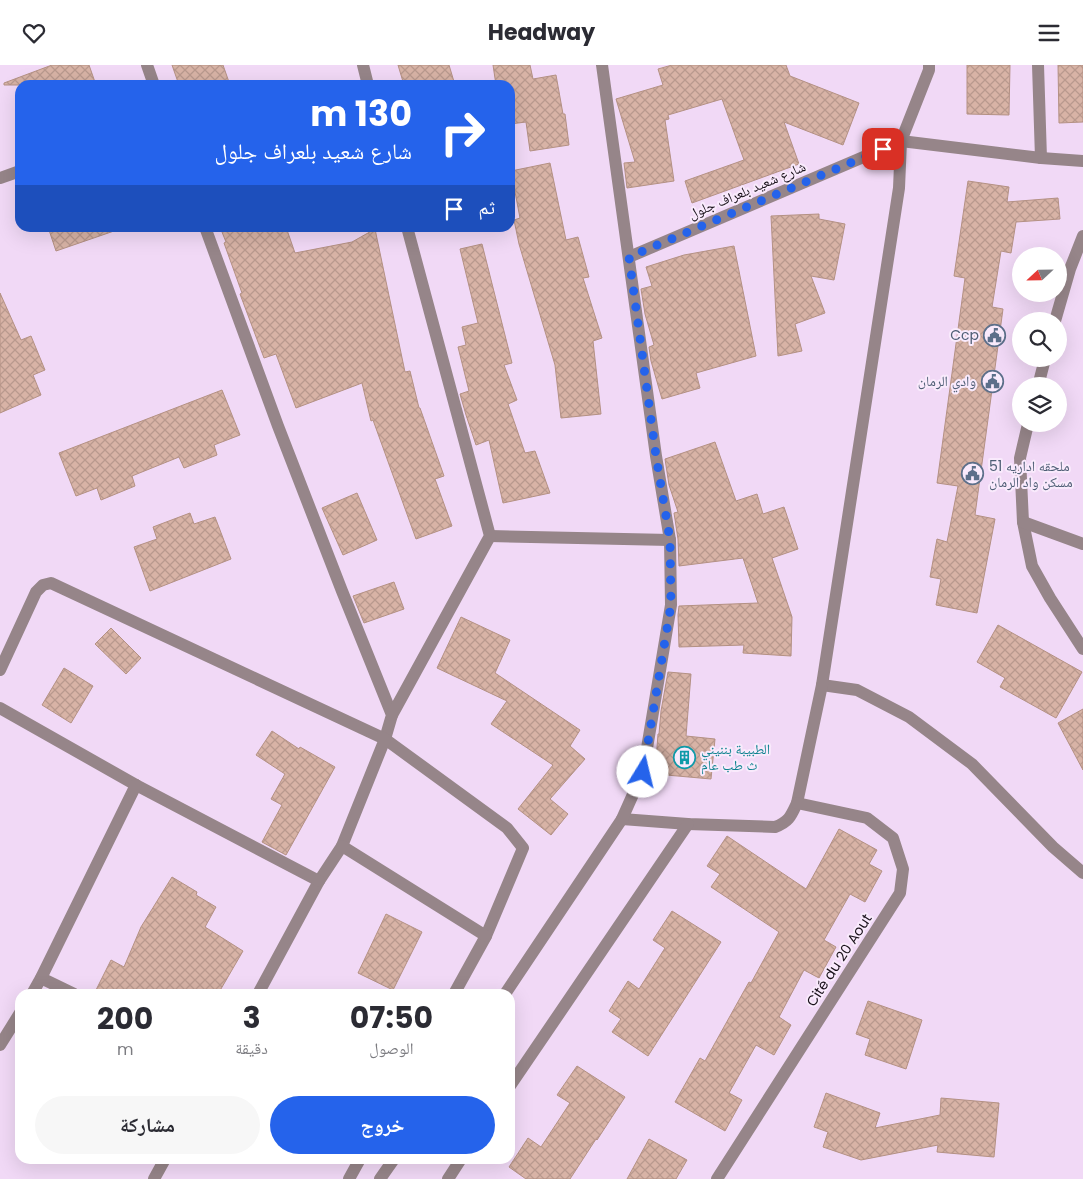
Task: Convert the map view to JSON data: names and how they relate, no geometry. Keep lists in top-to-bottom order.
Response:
{
  "streets": {
    "street": ["شارع شعيد بلعراف جلول", "Cité du 20 Aout"]
  },
  "places": {
    "public building": ["Ccp", "وادي الرمان", "ملحقه اداريه 51 مسكن واد الرمان"],
    "building": ["الطبيبة بننيني ث طب عام"]
  },
  "north": "left",
  "page": {
    "header": "Headway",
    "turn": ["130 m", "شارع شعيد بلعراف جلول"],
    "then": "ثم",
    "eta": [
      "07:50",
      "الوصول",
      "3",
      "دقيقة",
      "200",
      "m"
    ],
    "buttons": ["خروج", "مشاركة"]
  }
}
